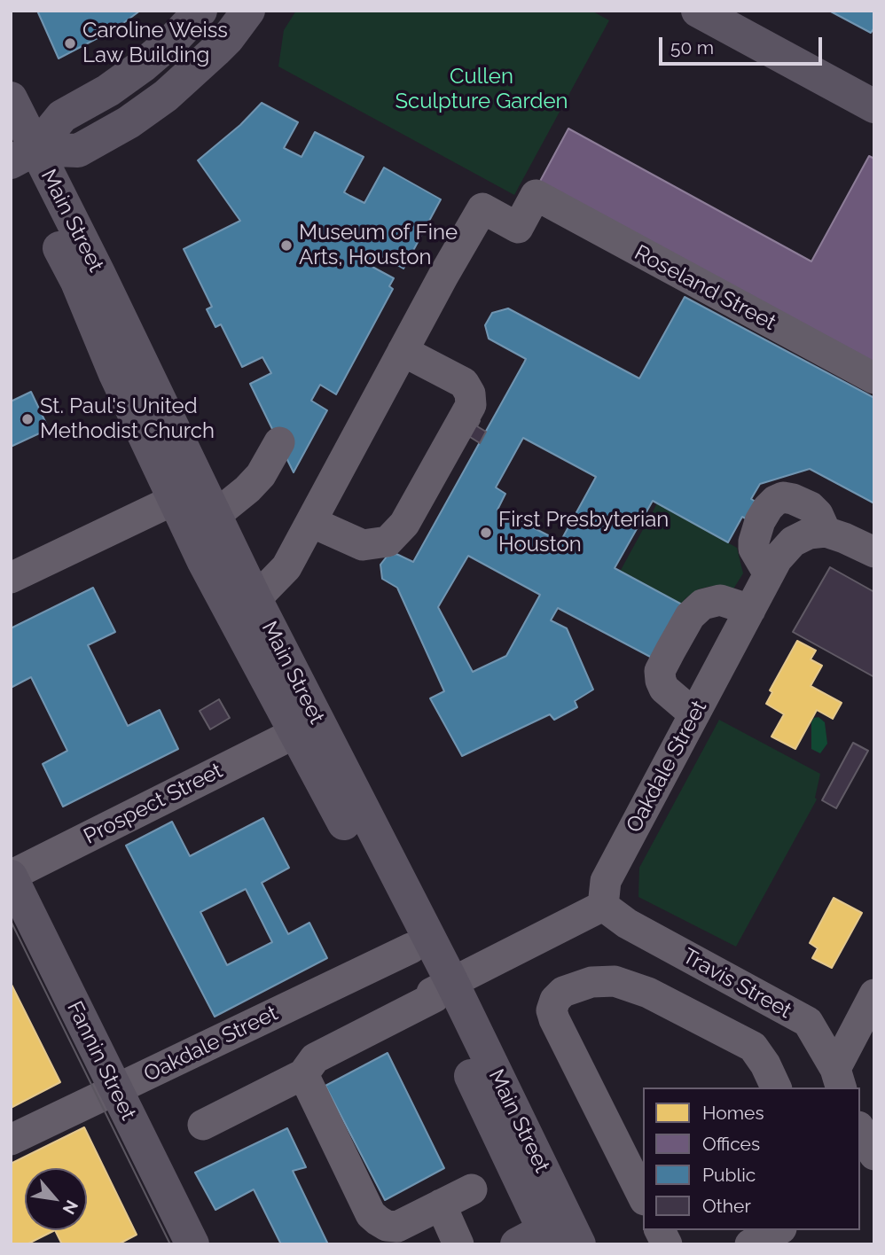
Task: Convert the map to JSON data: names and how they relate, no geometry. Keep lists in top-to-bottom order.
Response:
{
  "streets": {
    "main road": ["Main Street", "Fannin Street"],
    "street": [
      "Roseland Street",
      "Oakdale Street",
      "Prospect Street",
      "Travis Street"
    ]
  },
  "crossings": [
    ["Main Street", "Oakdale Street"],
    ["Main Street", "Prospect Street"],
    ["Oakdale Street", "Travis Street"],
    ["Oakdale Street", "Fannin Street"],
    ["Prospect Street", "Fannin Street"]
  ],
  "parks": ["Cullen Sculpture Garden"],
  "places": [
    "Caroline Weiss Law Building",
    "Museum of Fine Arts, Houston",
    "St. Paul's United Methodist Church",
    "First Presbyterian Houston"
  ],
  "legend": [
    "Homes",
    "Offices",
    "Public",
    "Other"
  ],
  "scale_bar": "50 m",
  "north": "bottom right"
}
